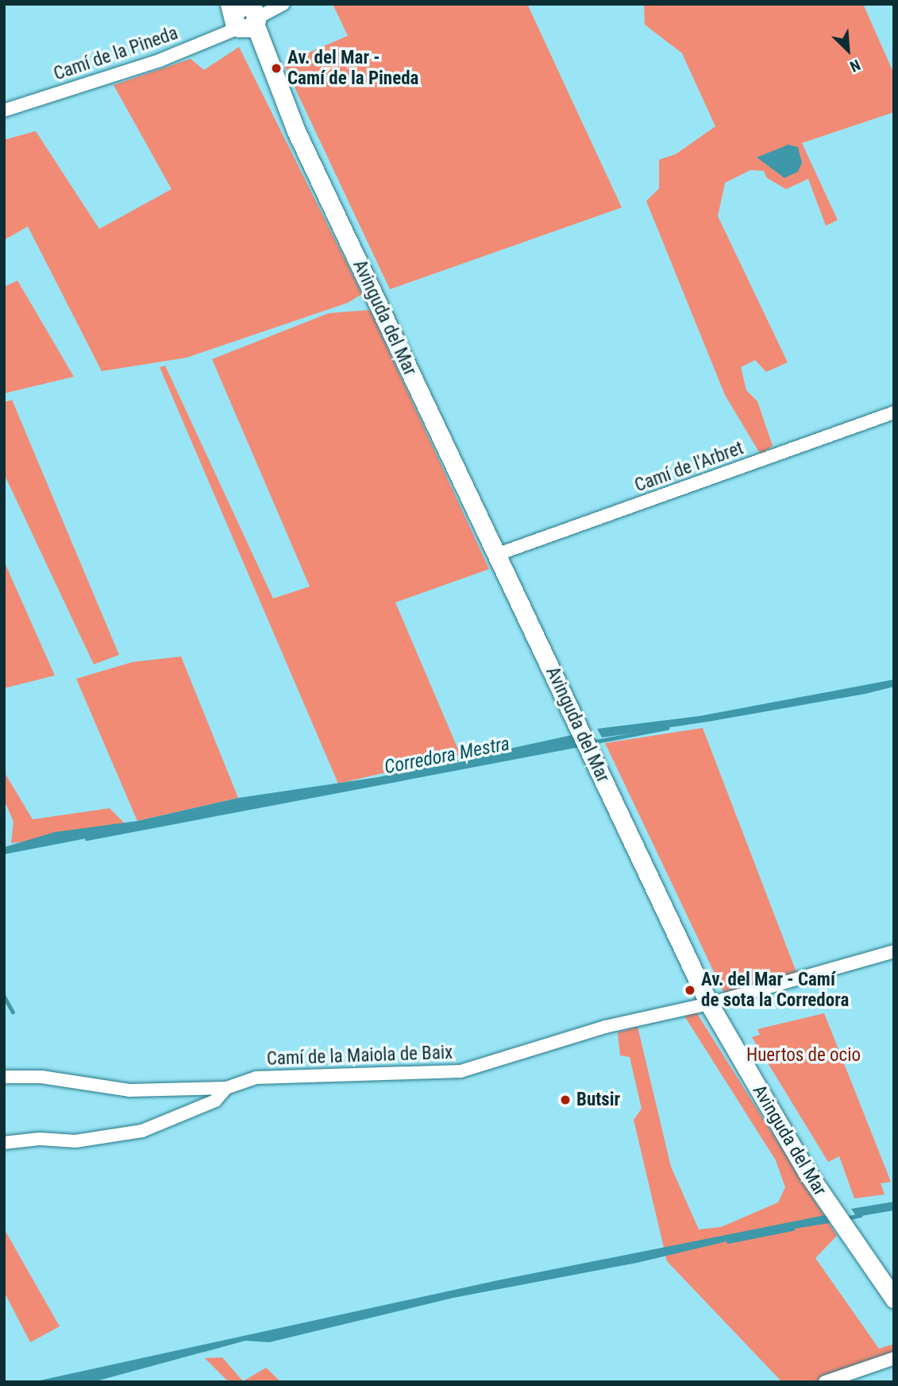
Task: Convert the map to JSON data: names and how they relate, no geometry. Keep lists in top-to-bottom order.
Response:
{
  "streets": {
    "street": [
      "Camí de la Pineda",
      "Avinguda del Mar",
      "Camí de l'Arbret",
      "Camí de la Maiola de Baix"
    ]
  },
  "crossings": [
    ["Camí de la Pineda", "Avinguda del Mar"],
    ["Avinguda del Mar", "Camí de l'Arbret"],
    ["Avinguda del Mar", "Camí de la Maiola de Baix"]
  ],
  "water": ["Corredora Mestra"],
  "parks": ["Huertos de ocio"],
  "places": ["Av. del Mar - Camí de la Pineda", "Av. del Mar - Camí de sota la Corredora", "Butsir"],
  "north": "bottom right"
}
